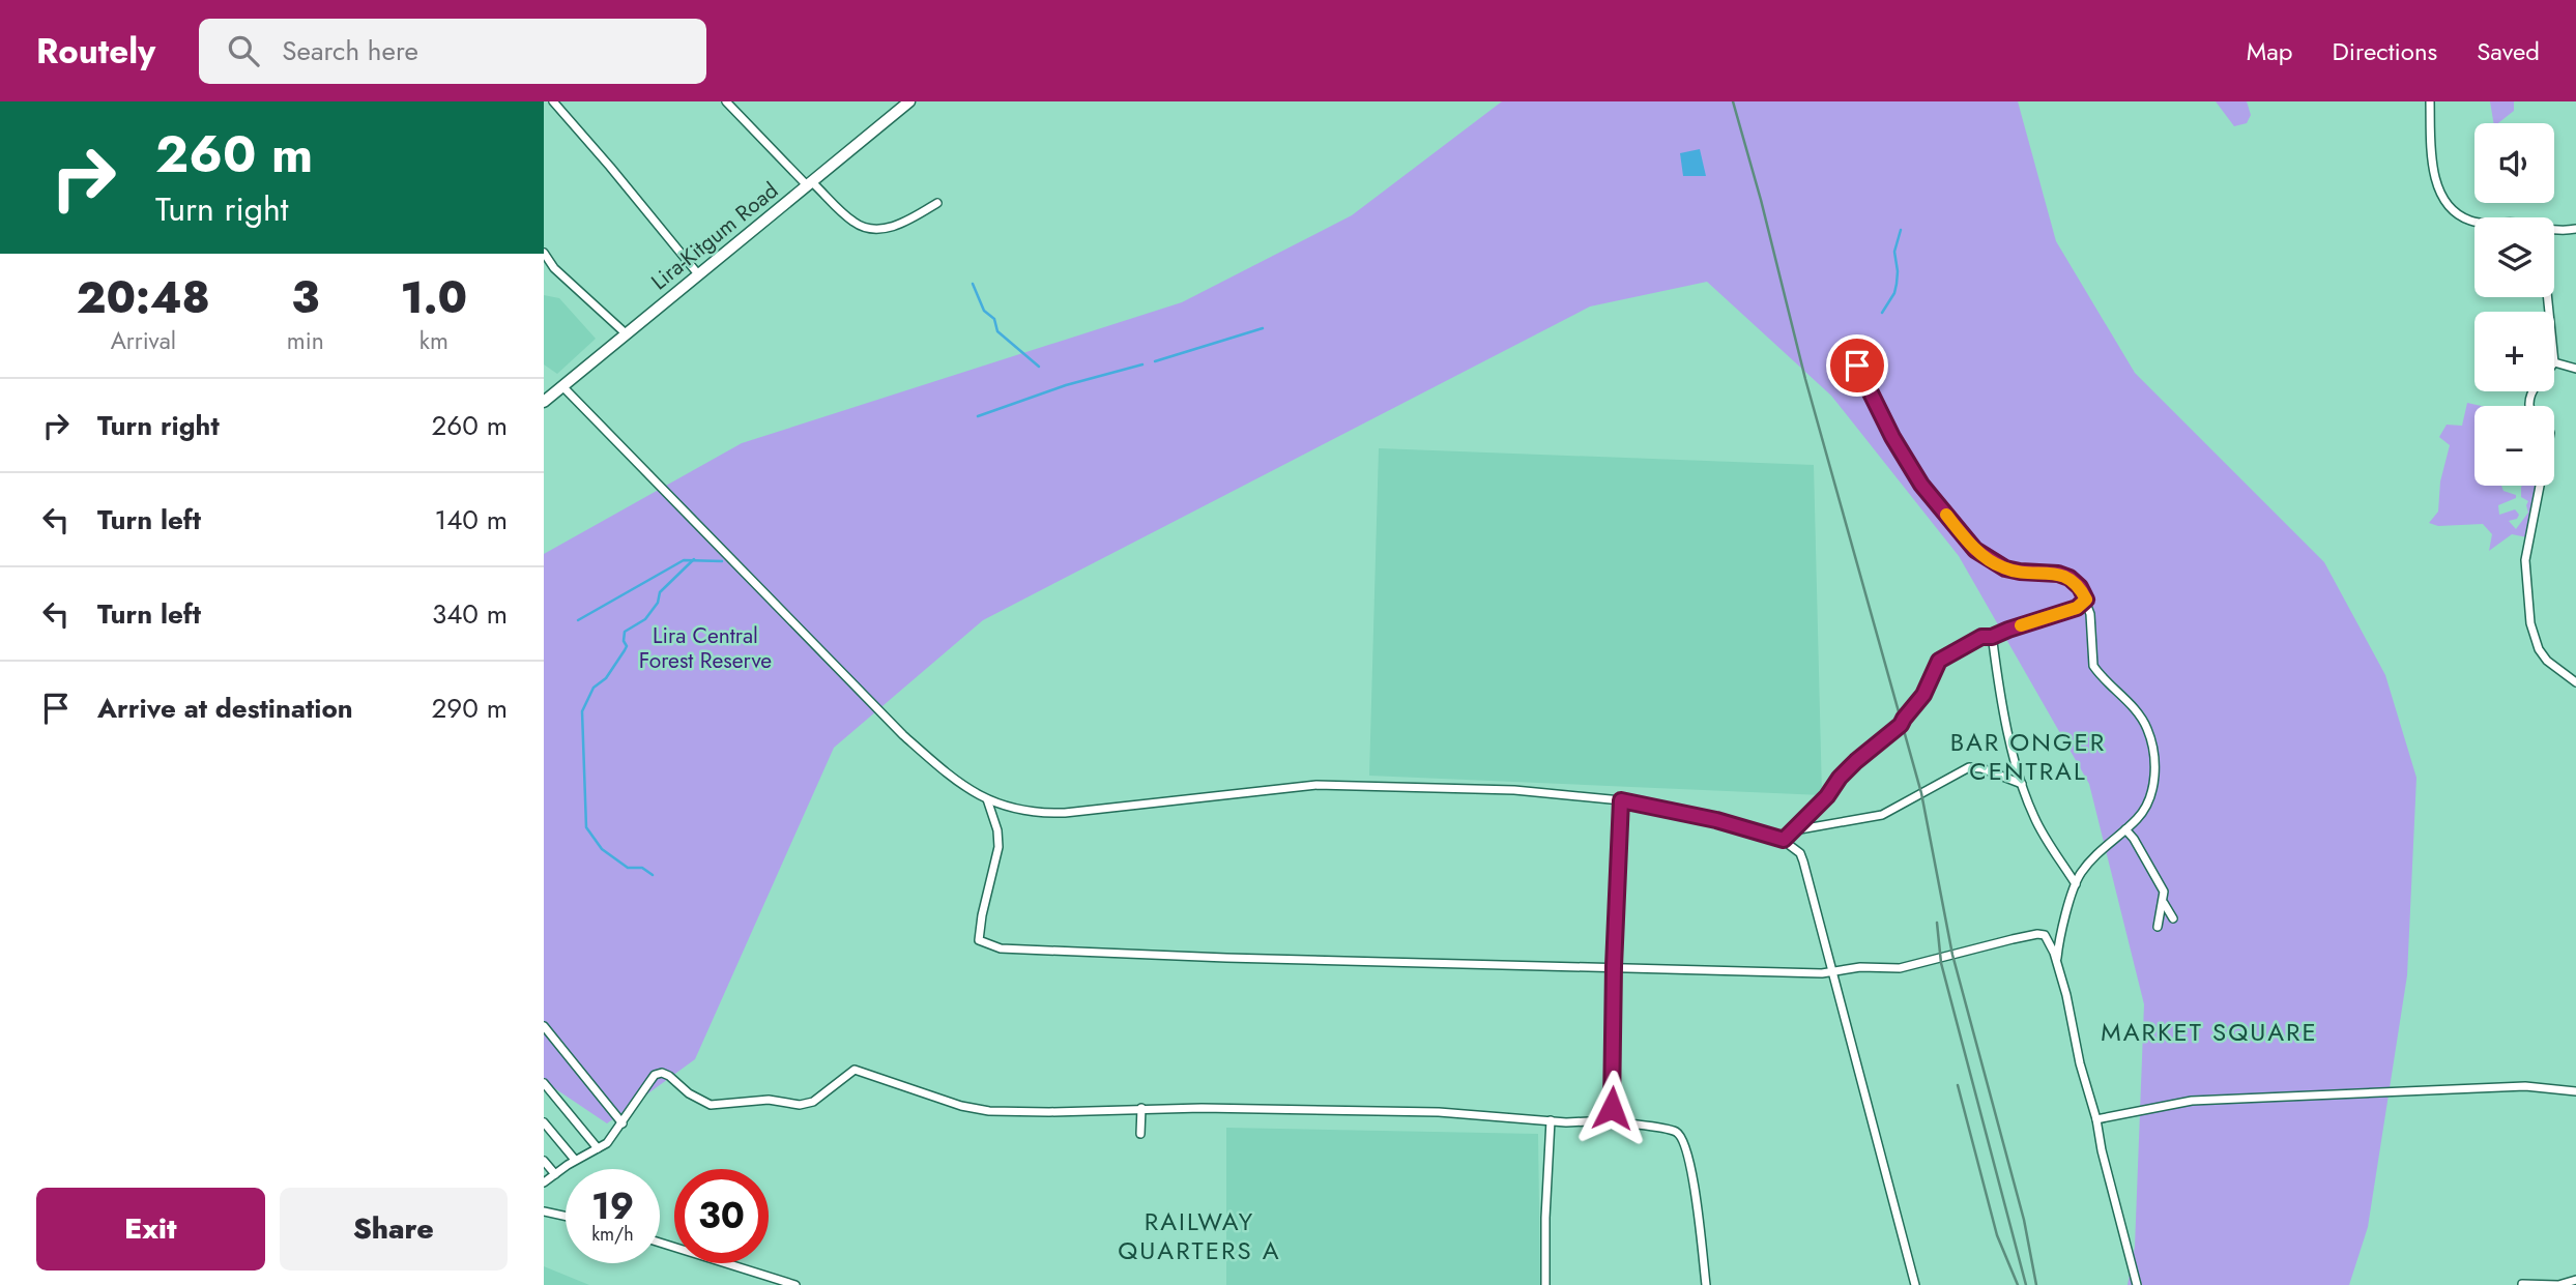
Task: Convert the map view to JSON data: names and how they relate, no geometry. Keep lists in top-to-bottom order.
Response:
{
  "streets": {
    "main road": ["Lira-Kitgum Road"]
  },
  "districts": ["BAR ONGER CENTRAL", "MARKET SQUARE", "RAILWAY QUARTERS A"],
  "parks": ["Lira Central Forest Reserve"],
  "page": {
    "header": "Routely",
    "search": "Search here",
    "nav": ["Map", "Directions", "Saved"],
    "turn": ["260 m", "Turn right"],
    "map_buttons": ["+", "−"],
    "eta": [
      "20:48",
      "Arrival",
      "3",
      "min",
      "1.0",
      "km"
    ],
    "list": [
      {
        "name": "Turn right",
        "value": "260 m"
      },
      {
        "name": "Turn left",
        "value": "140 m"
      },
      {
        "name": "Turn left",
        "value": "340 m"
      },
      {
        "name": "Arrive at destination",
        "value": "290 m"
      }
    ],
    "speed": "19 km/h",
    "limit": "30",
    "buttons": ["Exit", "Share"]
  }
}
